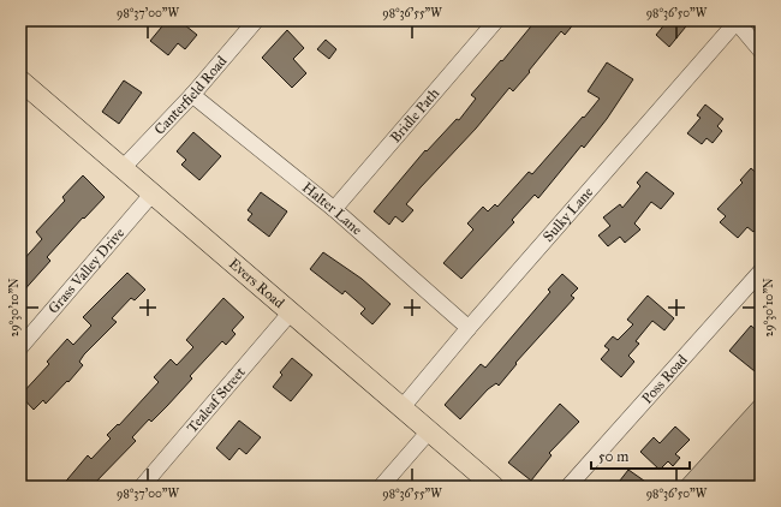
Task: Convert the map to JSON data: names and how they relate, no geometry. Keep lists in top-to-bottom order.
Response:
{
  "streets": {
    "main road": ["Evers Road"],
    "street": [
      "Canterfield Road",
      "Bridle Path",
      "Halter Lane",
      "Sulky Lane",
      "Grass Valley Drive",
      "Poss Road",
      "Tealeaf Street"
    ]
  },
  "crossings": [
    ["Canterfield Road", "Halter Lane"],
    ["Canterfield Road", "Evers Road"],
    ["Bridle Path", "Halter Lane"],
    ["Halter Lane", "Sulky Lane"],
    ["Sulky Lane", "Evers Road"],
    ["Grass Valley Drive", "Evers Road"],
    ["Evers Road", "Tealeaf Street"]
  ],
  "scale_bar": "50 m",
  "coordinates": [
    "98°37'00\"W",
    "98°36'55\"W",
    "98°36'50\"W",
    "29°30'10\"N"
  ]
}
